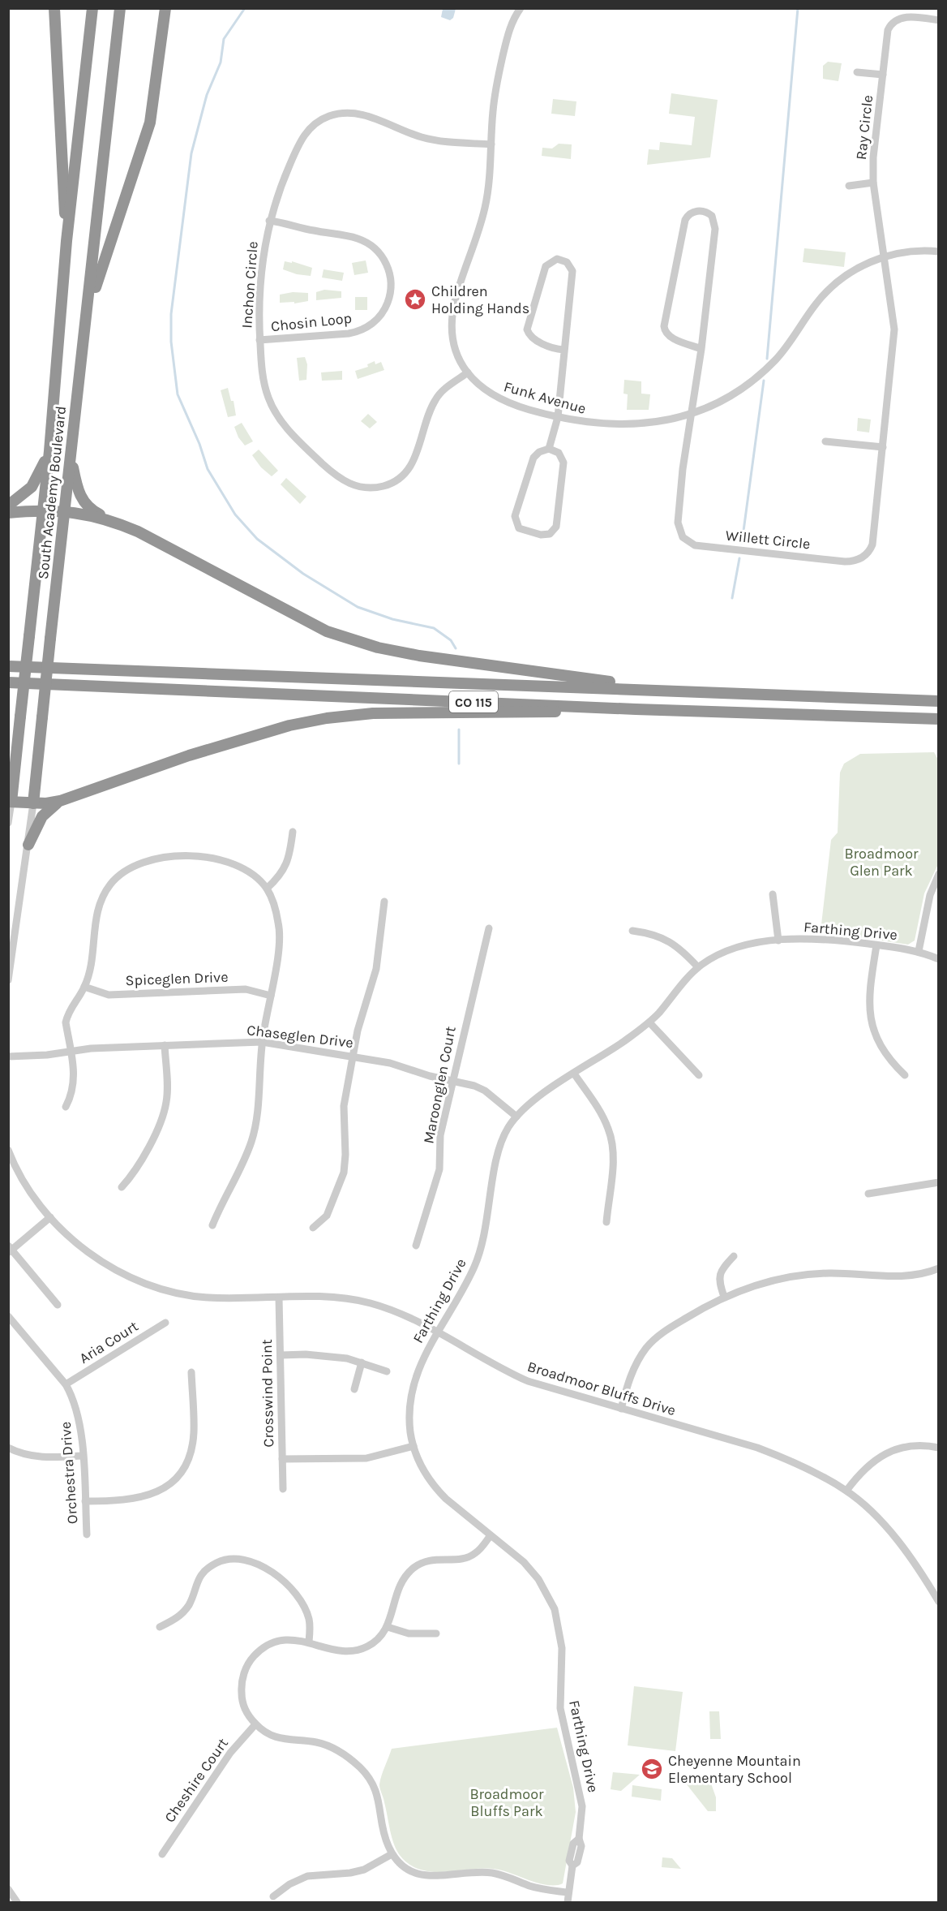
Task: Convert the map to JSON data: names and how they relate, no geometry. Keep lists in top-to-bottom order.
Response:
{
  "streets": {
    "highway": ["South Academy Boulevard", "CO 115"],
    "street": [
      "Ray Circle",
      "Inchon Circle",
      "Chosin Loop",
      "Funk Avenue",
      "Willett Circle",
      "Farthing Drive",
      "Spiceglen Drive",
      "Chaseglen Drive",
      "Maroonglen Court",
      "Aria Court",
      "Broadmoor Bluffs Drive",
      "Crosswind Point",
      "Orchestra Drive",
      "Cheshire Court"
    ]
  },
  "crossings": [
    ["Ray Circle", "Funk Avenue"],
    ["Ray Circle", "Willett Circle"],
    ["Inchon Circle", "Chosin Loop"],
    ["Inchon Circle", "Funk Avenue"],
    ["Funk Avenue", "Willett Circle"],
    ["Farthing Drive", "Chaseglen Drive"],
    ["Farthing Drive", "Broadmoor Bluffs Drive"],
    ["Chaseglen Drive", "Maroonglen Court"],
    ["Aria Court", "Orchestra Drive"],
    ["Broadmoor Bluffs Drive", "Crosswind Point"]
  ],
  "parks": ["Broadmoor Glen Park", "Broadmoor Bluffs Park"],
  "places": {
    "place": ["Children Holding Hands"],
    "school or university": ["Cheyenne Mountain Elementary School"]
  }
}
